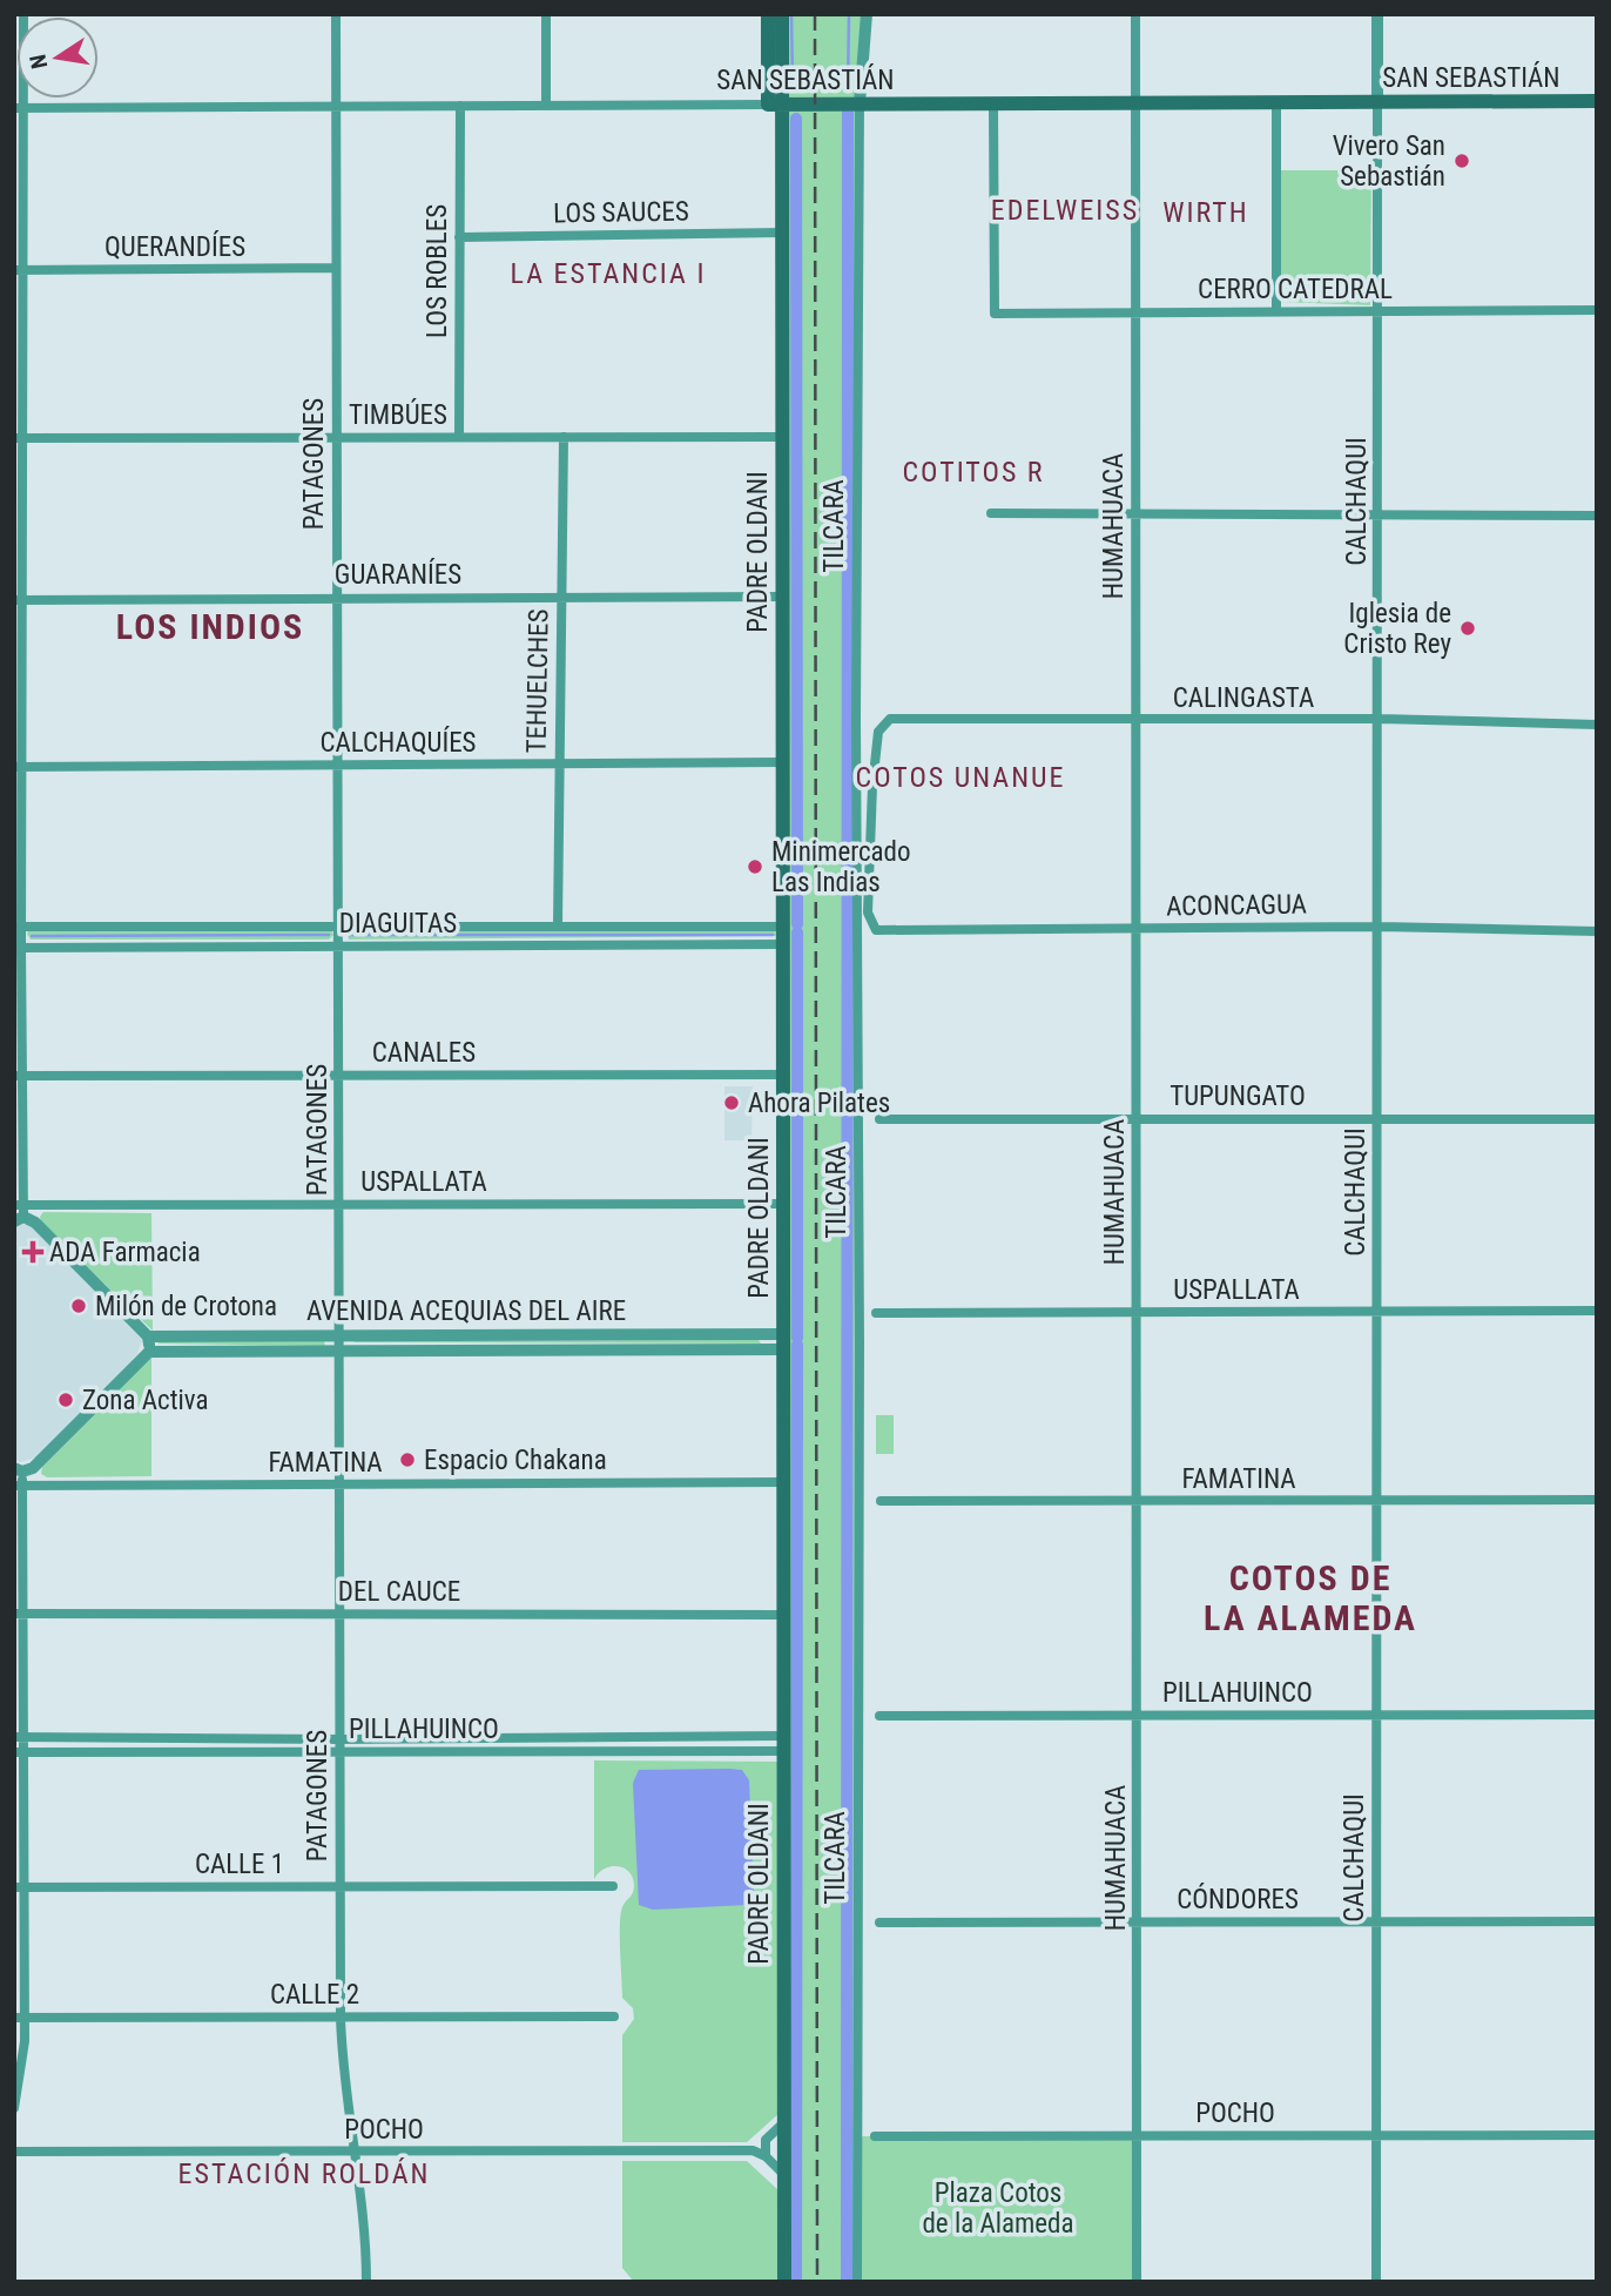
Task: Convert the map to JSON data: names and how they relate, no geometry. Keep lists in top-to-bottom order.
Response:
{
  "streets": {
    "main road": ["SAN SEBASTIÁN", "PADRE OLDANI"],
    "street": [
      "LOS SAUCES",
      "QUERANDÍES",
      "LOS ROBLES",
      "CERRO CATEDRAL",
      "TIMBÚES",
      "PATAGONES",
      "CALCHAQUI",
      "TILCARA",
      "HUMAHUACA",
      "GUARANÍES",
      "TEHUELCHES",
      "CALINGASTA",
      "CALCHAQUÍES",
      "ACONCAGUA",
      "DIAGUITAS",
      "CANALES",
      "TUPUNGATO",
      "USPALLATA",
      "AVENIDA ACEQUIAS DEL AIRE",
      "FAMATINA",
      "DEL CAUCE",
      "PILLAHUINCO",
      "CALLE 1",
      "CÓNDORES",
      "CALLE 2",
      "POCHO"
    ]
  },
  "crossings": [
    ["SAN SEBASTIÁN", "LOS ROBLES"],
    ["SAN SEBASTIÁN", "CERRO CATEDRAL"],
    ["SAN SEBASTIÁN", "PATAGONES"],
    ["SAN SEBASTIÁN", "CALCHAQUI"],
    ["SAN SEBASTIÁN", "TILCARA"],
    ["SAN SEBASTIÁN", "HUMAHUACA"],
    ["SAN SEBASTIÁN", "PADRE OLDANI"],
    ["LOS SAUCES", "LOS ROBLES"],
    ["LOS SAUCES", "PADRE OLDANI"],
    ["QUERANDÍES", "PATAGONES"],
    ["LOS ROBLES", "TIMBÚES"],
    ["CERRO CATEDRAL", "CALCHAQUI"],
    ["CERRO CATEDRAL", "HUMAHUACA"],
    ["TIMBÚES", "PATAGONES"],
    ["TIMBÚES", "PADRE OLDANI"],
    ["TIMBÚES", "TEHUELCHES"],
    ["PATAGONES", "GUARANÍES"],
    ["PATAGONES", "CALCHAQUÍES"],
    ["PATAGONES", "DIAGUITAS"],
    ["PATAGONES", "CANALES"],
    ["PATAGONES", "USPALLATA"],
    ["PATAGONES", "AVENIDA ACEQUIAS DEL AIRE"],
    ["PATAGONES", "FAMATINA"],
    ["PATAGONES", "DEL CAUCE"],
    ["PATAGONES", "PILLAHUINCO"],
    ["PATAGONES", "CALLE 1"],
    ["PATAGONES", "CALLE 2"],
    ["PATAGONES", "POCHO"],
    ["CALCHAQUI", "CALINGASTA"],
    ["CALCHAQUI", "ACONCAGUA"],
    ["CALCHAQUI", "TUPUNGATO"],
    ["CALCHAQUI", "USPALLATA"],
    ["CALCHAQUI", "FAMATINA"],
    ["CALCHAQUI", "PILLAHUINCO"],
    ["CALCHAQUI", "CÓNDORES"],
    ["CALCHAQUI", "POCHO"],
    ["HUMAHUACA", "CALINGASTA"],
    ["HUMAHUACA", "ACONCAGUA"],
    ["HUMAHUACA", "TUPUNGATO"],
    ["HUMAHUACA", "USPALLATA"],
    ["HUMAHUACA", "FAMATINA"],
    ["HUMAHUACA", "PILLAHUINCO"],
    ["HUMAHUACA", "CÓNDORES"],
    ["HUMAHUACA", "POCHO"],
    ["PADRE OLDANI", "GUARANÍES"],
    ["PADRE OLDANI", "CALCHAQUÍES"],
    ["PADRE OLDANI", "DIAGUITAS"],
    ["PADRE OLDANI", "CANALES"],
    ["PADRE OLDANI", "USPALLATA"],
    ["PADRE OLDANI", "AVENIDA ACEQUIAS DEL AIRE"],
    ["PADRE OLDANI", "FAMATINA"],
    ["PADRE OLDANI", "DEL CAUCE"],
    ["PADRE OLDANI", "PILLAHUINCO"],
    ["PADRE OLDANI", "POCHO"],
    ["GUARANÍES", "TEHUELCHES"],
    ["TEHUELCHES", "CALCHAQUÍES"],
    ["TEHUELCHES", "DIAGUITAS"],
    ["CALINGASTA", "ACONCAGUA"]
  ],
  "districts": [
    "EDELWEISS",
    "WIRTH",
    "LA ESTANCIA I",
    "COTITOS R",
    "LOS INDIOS",
    "COTOS UNANUE",
    "COTOS DE LA ALAMEDA",
    "ESTACIÓN ROLDÁN"
  ],
  "parks": ["Plaza Cotos de la Alameda"],
  "places": {
    "other": [
      "Vivero San Sebastián",
      "Iglesia de Cristo Rey",
      "Minimercado Las Indias",
      "Ahora Pilates",
      "Milón de Crotona",
      "Zona Activa",
      "Espacio Chakana"
    ],
    "health": ["ADA Farmacia"]
  },
  "north": "left"
}
